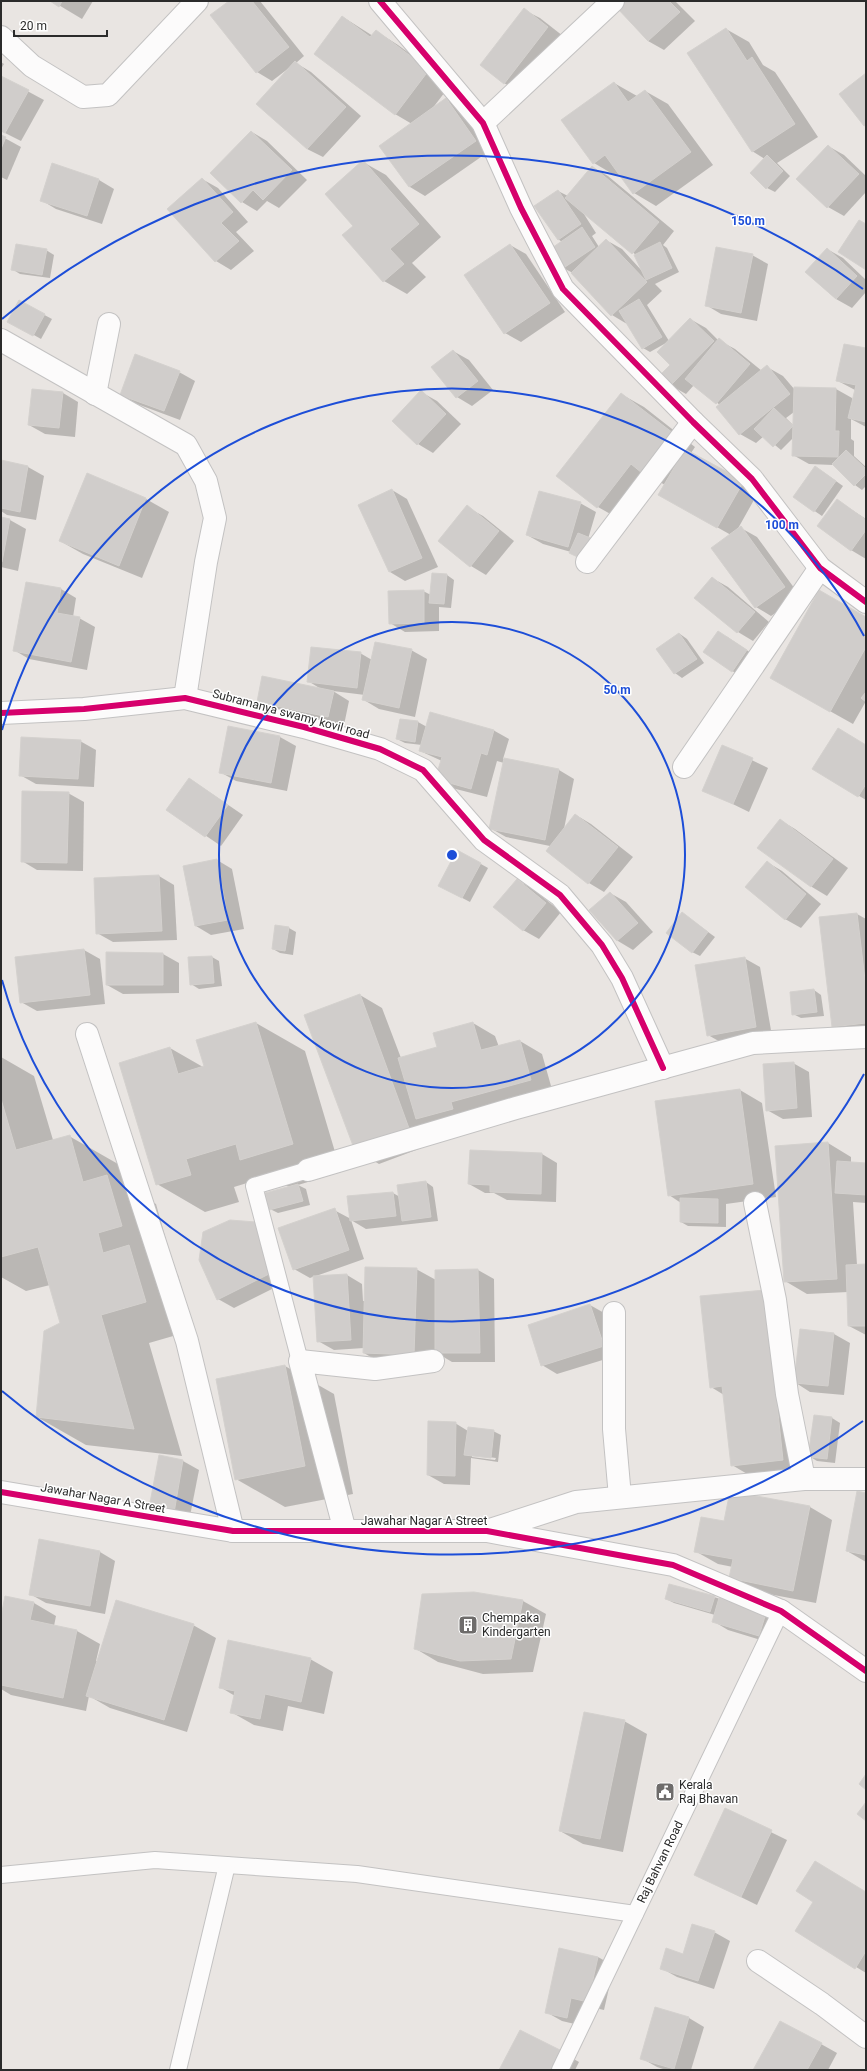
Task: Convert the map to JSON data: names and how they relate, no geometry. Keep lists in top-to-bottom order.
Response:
{
  "streets": {
    "street": ["Subramanya swamy kovil road", "Jawahar Nagar A Street"],
    "lane": ["Raj Bahvan Road"]
  },
  "crossings": [
    ["Jawahar Nagar A Street", "Raj Bahvan Road"]
  ],
  "places": {
    "building": ["Chempaka Kindergarten"],
    "public building": ["Kerala Raj Bhavan"]
  },
  "scale_bar": "20 m",
  "rings": ["150 m", "100 m", "50 m"]
}
